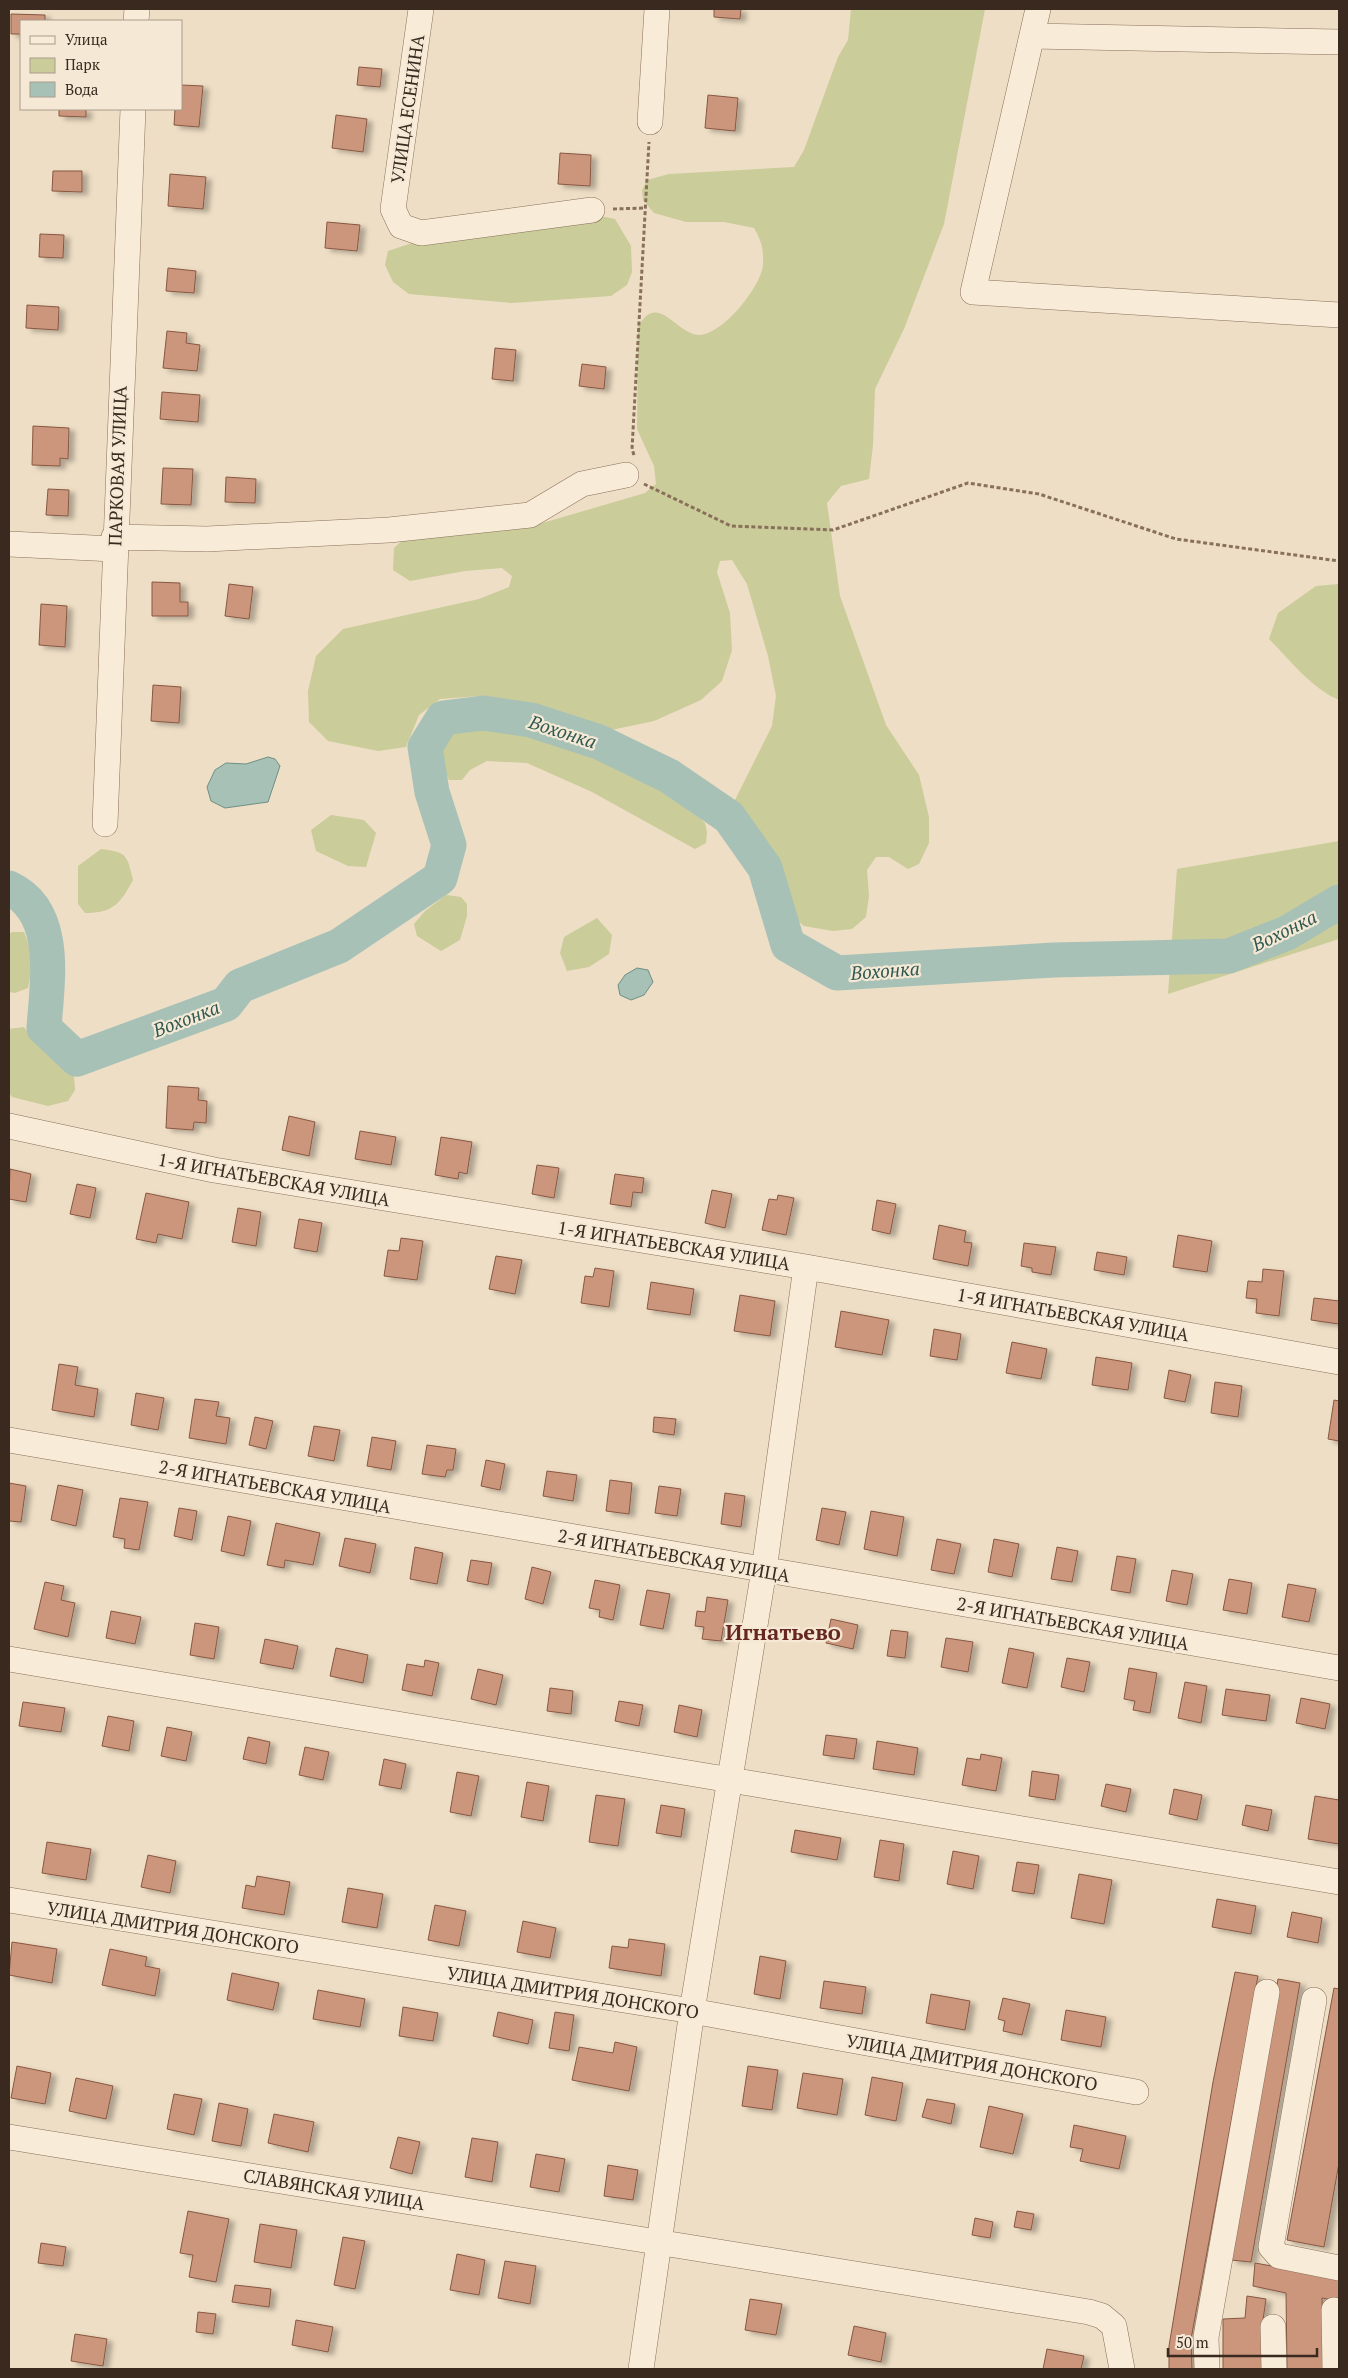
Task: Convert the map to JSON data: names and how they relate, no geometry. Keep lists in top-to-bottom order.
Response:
{
  "streets": {
    "street": [
      "УЛИЦА ЕСЕНИНА",
      "ПАРКОВАЯ УЛИЦА",
      "1-Я ИГНАТЬЕВСКАЯ УЛИЦА",
      "2-Я ИГНАТЬЕВСКАЯ УЛИЦА",
      "УЛИЦА ДМИТРИЯ ДОНСКОГО",
      "СЛАВЯНСКАЯ УЛИЦА"
    ]
  },
  "districts": ["Игнатьево"],
  "water": ["Вохонка"],
  "legend": ["Улица", "Парк", "Вода"],
  "scale_bar": "50 m"
}
